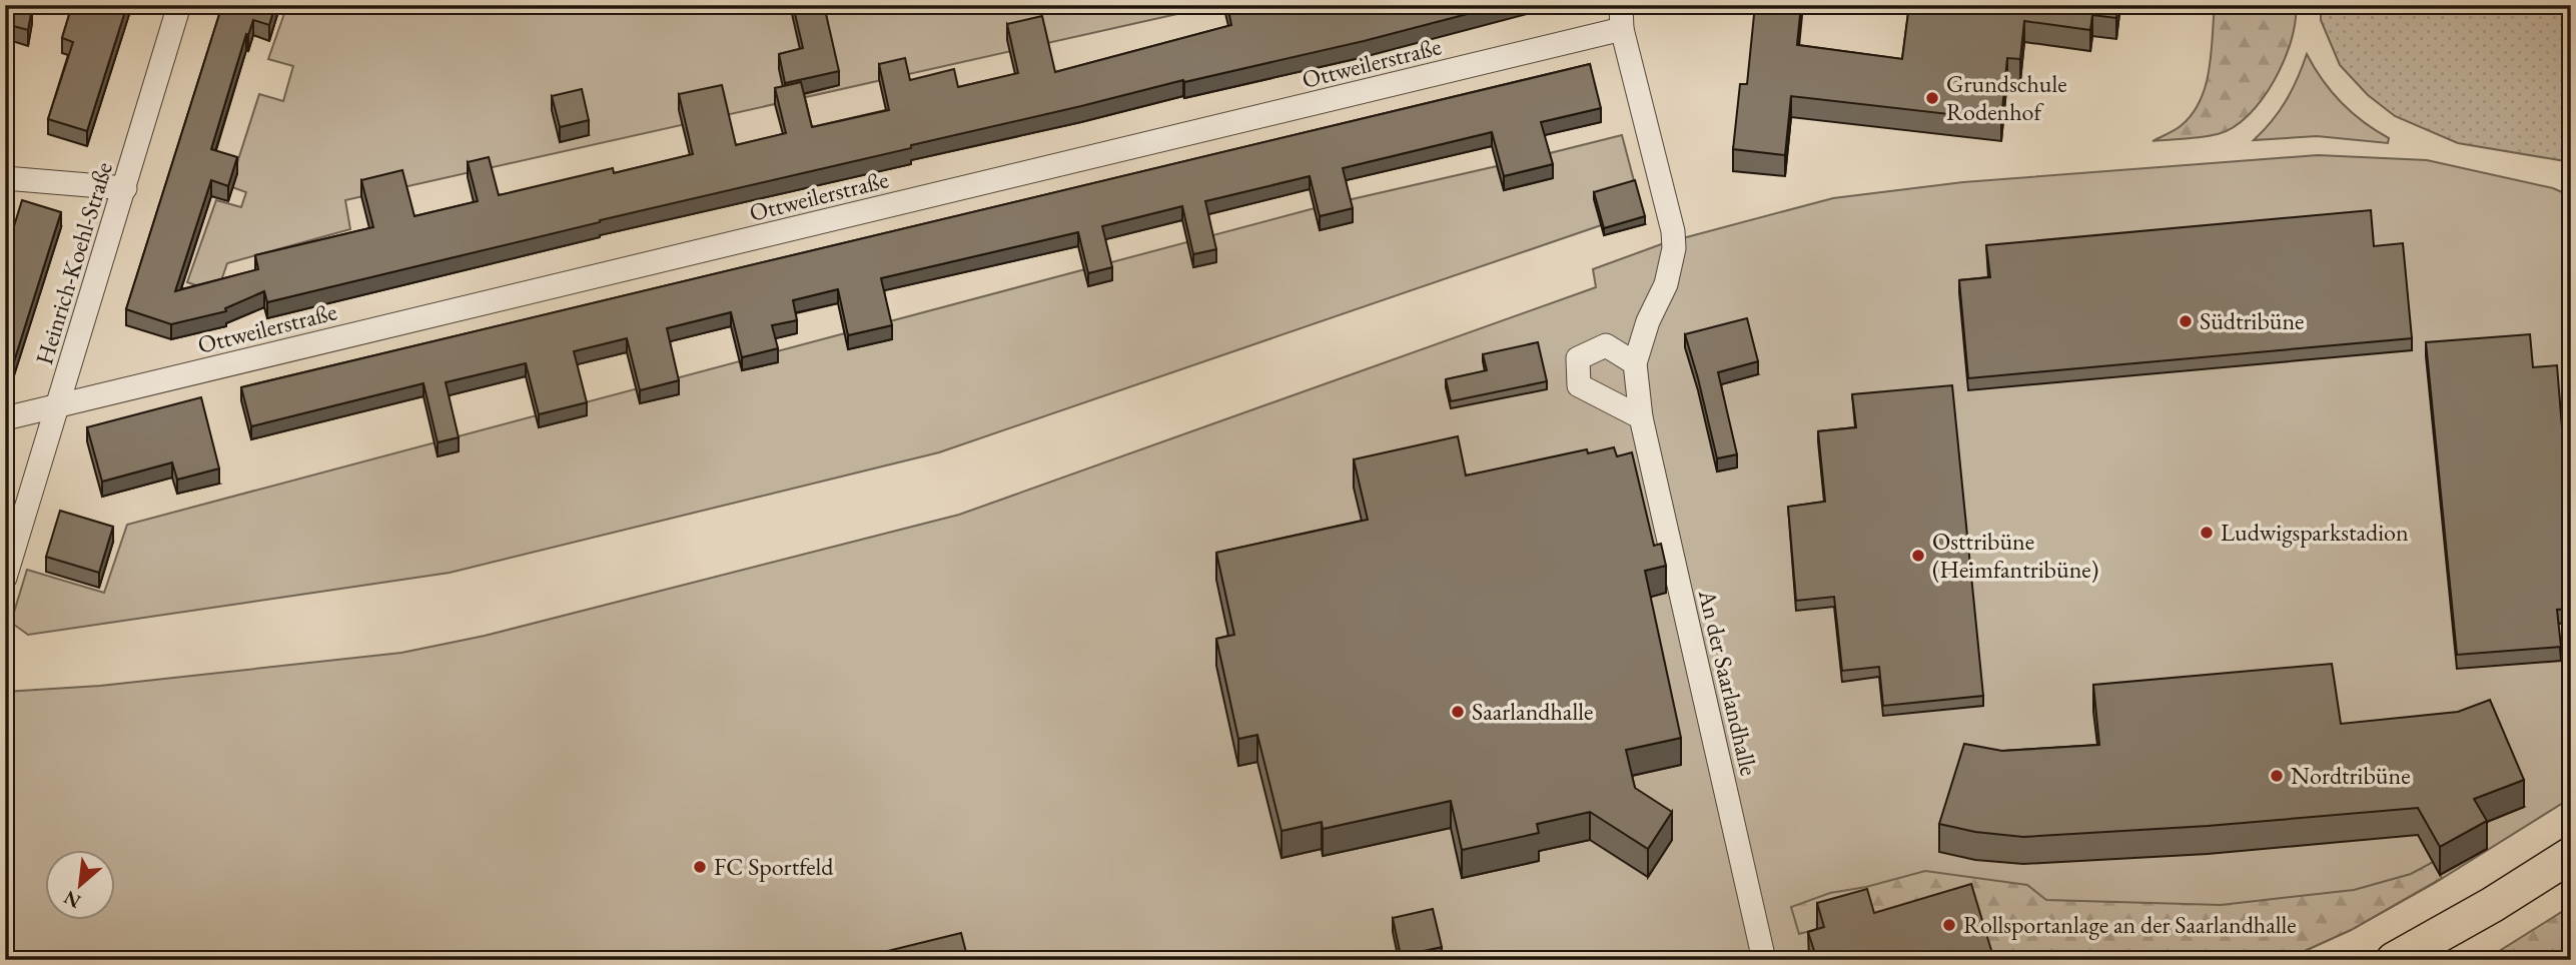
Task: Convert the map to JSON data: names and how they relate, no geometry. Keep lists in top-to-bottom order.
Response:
{
  "streets": {
    "street": ["Ottweilerstraße", "Heinrich-Koehl-Straße", "An der Saarlandhalle"]
  },
  "crossings": [
    ["Ottweilerstraße", "Heinrich-Koehl-Straße"],
    ["Ottweilerstraße", "An der Saarlandhalle"]
  ],
  "places": [
    "Grundschule Rodenhof",
    "Südtribüne",
    "Ludwigsparkstadion",
    "Osttribüne (Heimfantribüne)",
    "Saarlandhalle",
    "Nordtribüne",
    "FC Sportfeld",
    "Rollsportanlage an der Saarlandhalle"
  ],
  "north": "bottom left"
}
